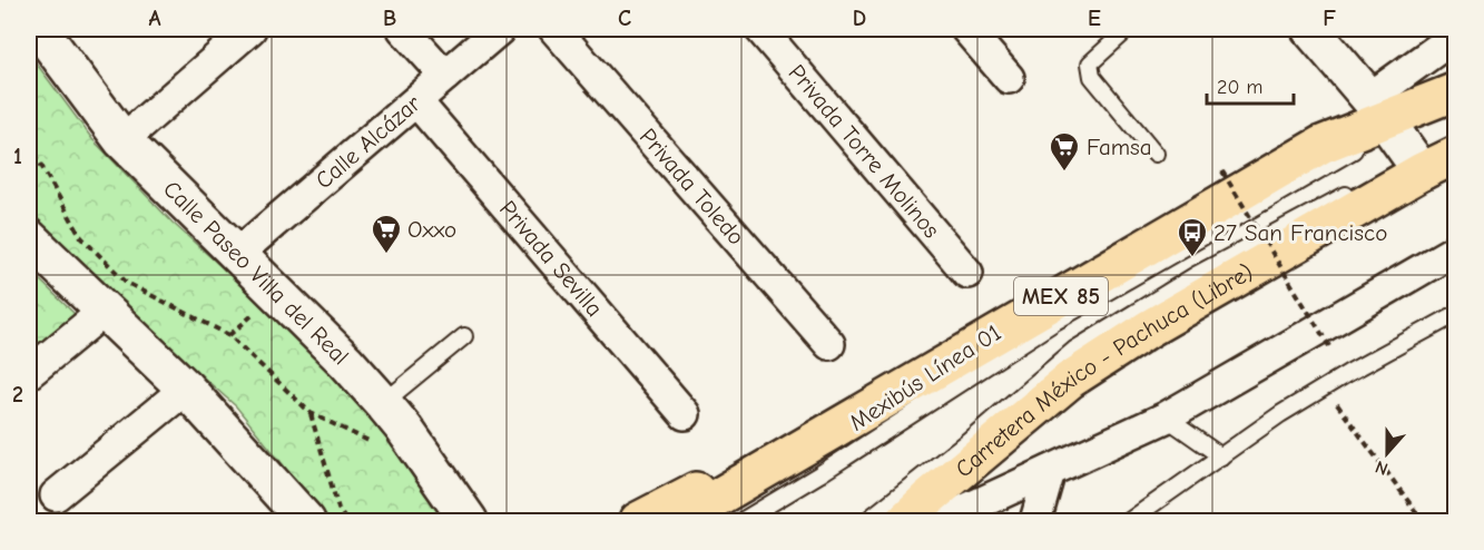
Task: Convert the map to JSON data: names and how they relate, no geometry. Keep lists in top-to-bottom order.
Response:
{
  "streets": {
    "main road": ["MEX 85", "Carretera México - Pachuca (Libre)"],
    "street": [
      "Calle Alcázar",
      "Privada Torre Molinos",
      "Privada Toledo",
      "Privada Sevilla",
      "Calle Paseo Villa del Real"
    ],
    "lane": ["Mexibús Línea 01"]
  },
  "crossings": [
    ["Calle Alcázar", "Privada Sevilla"],
    ["Calle Alcázar", "Calle Paseo Villa del Real"],
    ["Carretera México - Pachuca (Libre)", "Mexibús Línea 01"]
  ],
  "places": {
    "supermarket": ["Famsa", "Oxxo"],
    "bus stop": ["27 San Francisco"]
  },
  "scale_bar": "20 m",
  "north": "bottom",
  "grid": {
    "columns": [
      "A",
      "B",
      "C",
      "D",
      "E",
      "F"
    ],
    "rows": ["1", "2"]
  }
}
